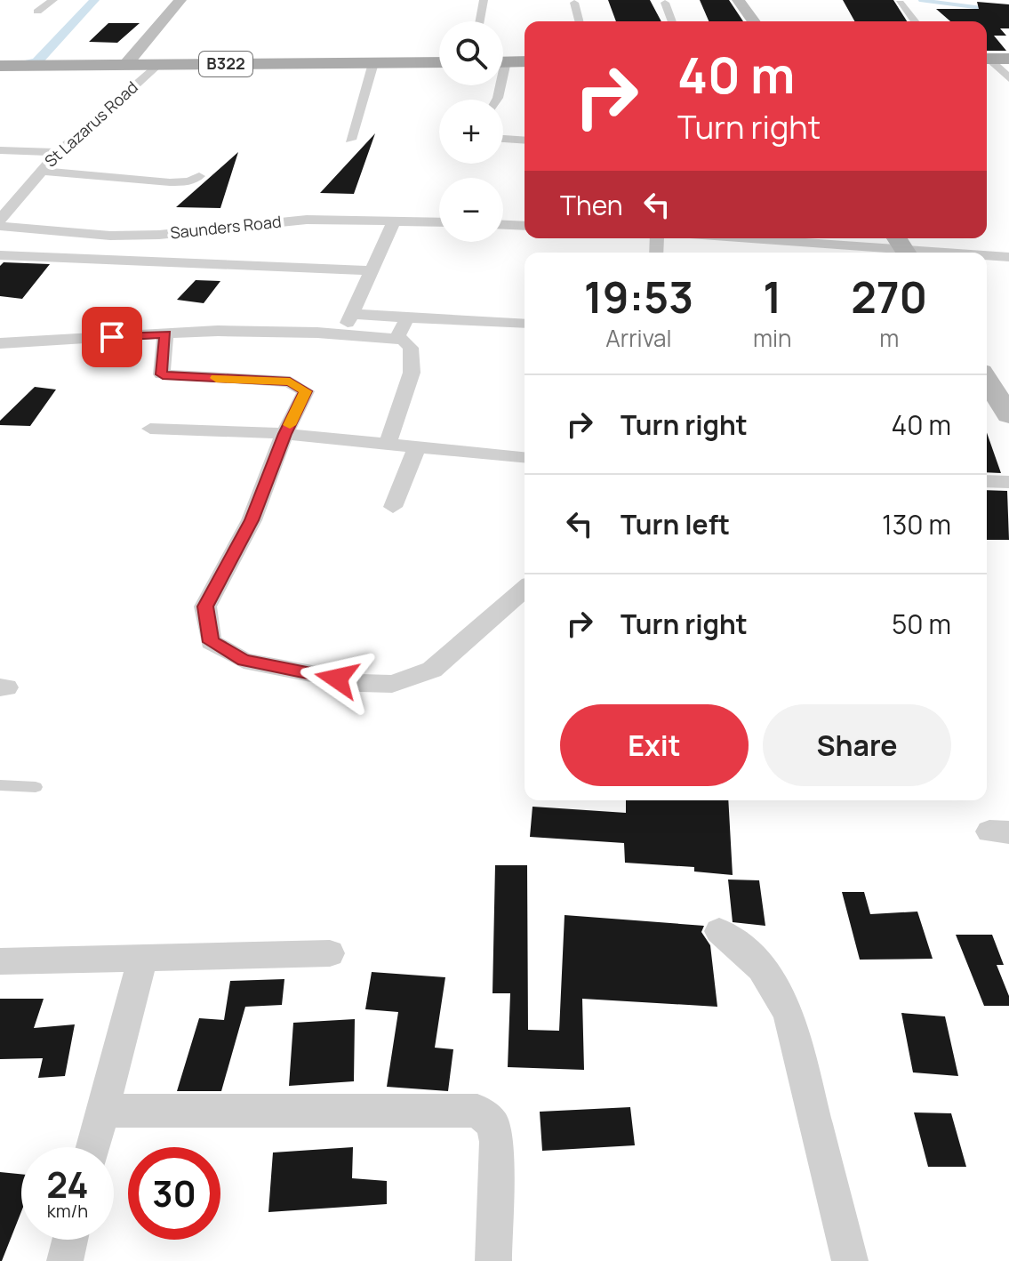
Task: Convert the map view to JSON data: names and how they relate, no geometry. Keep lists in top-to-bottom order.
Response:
{
  "streets": {
    "main road": ["B322"],
    "street": ["St Lazarus Road", "Saunders Road"]
  },
  "crossings": [
    ["B322", "St Lazarus Road"]
  ],
  "page": {
    "map_buttons": ["+", "−"],
    "turn": ["40 m", "Turn right"],
    "then": "Then",
    "eta": [
      "19:53",
      "Arrival",
      "1",
      "min",
      "270",
      "m"
    ],
    "list": [
      {
        "name": "Turn right",
        "value": "40 m"
      },
      {
        "name": "Turn left",
        "value": "130 m"
      },
      {
        "name": "Turn right",
        "value": "50 m"
      }
    ],
    "buttons": ["Exit", "Share"],
    "speed": "24 km/h",
    "limit": "30"
  }
}
